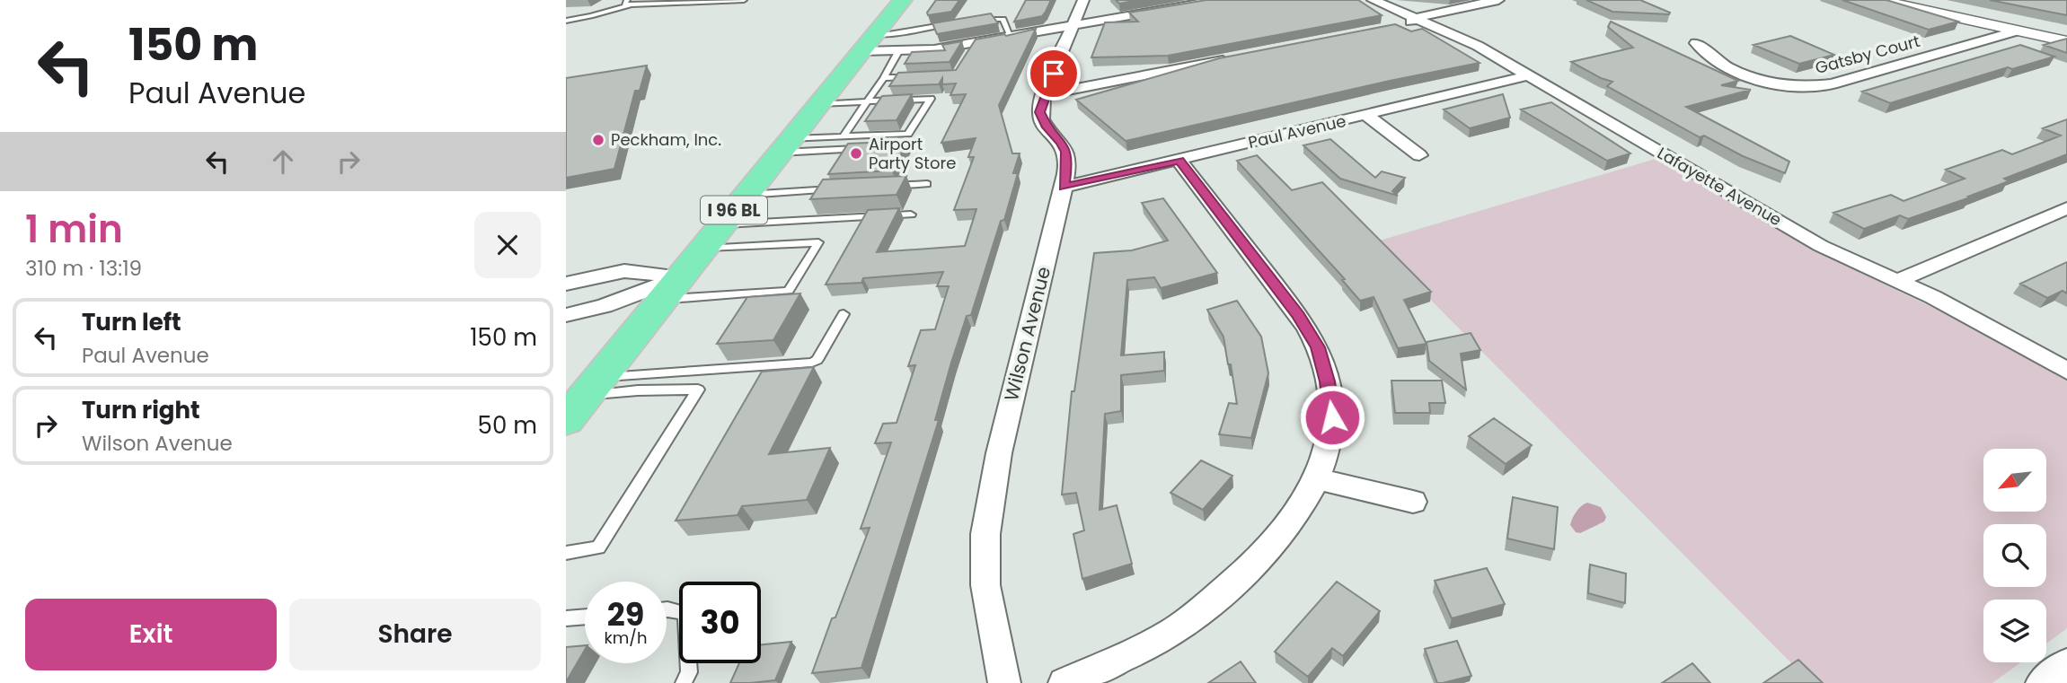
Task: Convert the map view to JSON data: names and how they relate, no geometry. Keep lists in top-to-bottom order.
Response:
{
  "streets": {
    "main road": ["I 96 BL"],
    "street": [
      "Gatsby Court",
      "Paul Avenue",
      "Lafayette Avenue",
      "Wilson Avenue"
    ]
  },
  "crossings": [
    ["Paul Avenue", "Lafayette Avenue"],
    ["Paul Avenue", "Wilson Avenue"]
  ],
  "places": ["Peckham, Inc.", "Airport Party Store"],
  "north": "bottom left",
  "page": {
    "turn": ["150 m", "Paul Avenue"],
    "heading": ["1 min", "310 m · 13:19"],
    "list": [
      {
        "name": "Turn left",
        "note": "Paul Avenue",
        "value": "150 m"
      },
      {
        "name": "Turn right",
        "note": "Wilson Avenue",
        "value": "50 m"
      }
    ],
    "speed": "29 km/h",
    "limit": "30",
    "buttons": ["Exit", "Share"]
  }
}
